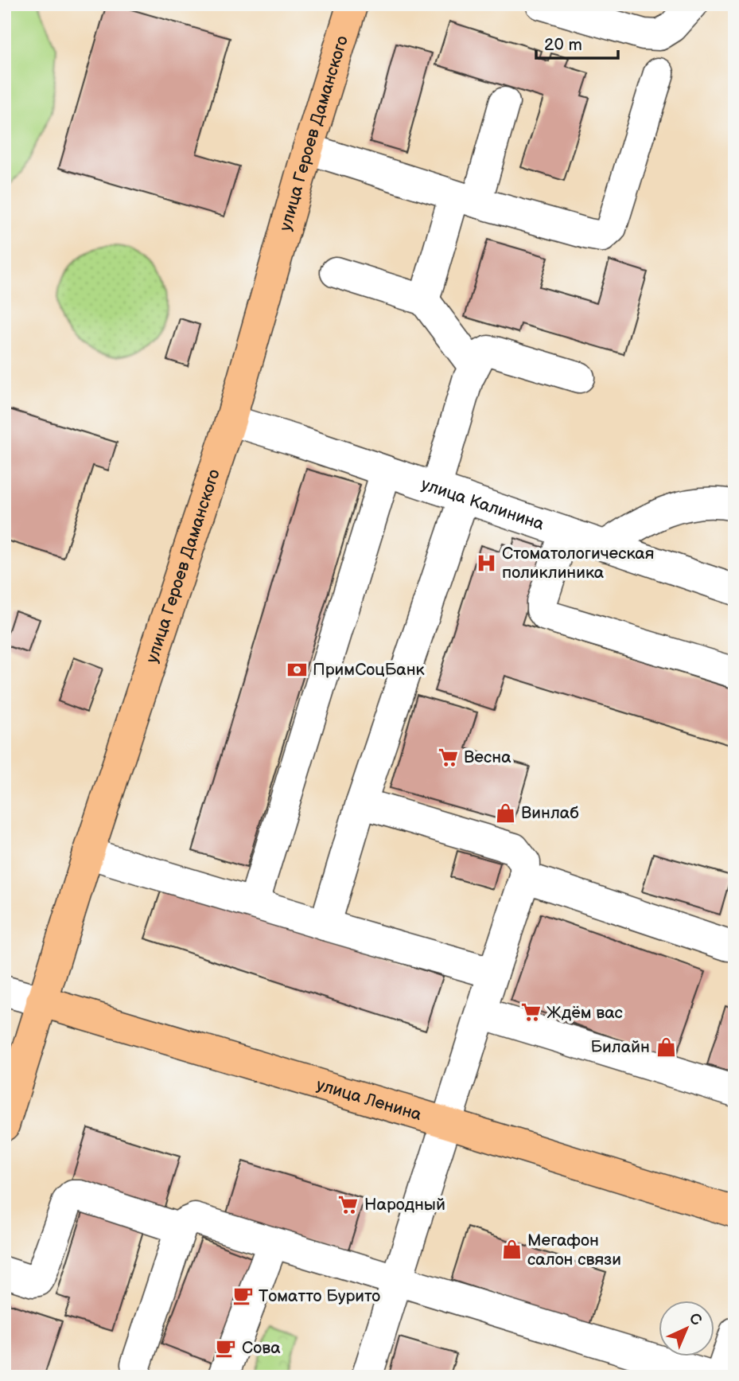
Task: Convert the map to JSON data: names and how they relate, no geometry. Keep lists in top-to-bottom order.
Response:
{
  "streets": {
    "main road": ["улица Героев Даманского", "улица Ленина"],
    "street": ["улица Калинина"]
  },
  "crossings": [
    ["улица Героев Даманского", "улица Калинина"],
    ["улица Героев Даманского", "улица Ленина"]
  ],
  "places": {
    "hospital": ["Стоматологическая поликлиника"],
    "bank": ["ПримСоцБанк"],
    "supermarket": ["Весна", "Ждём вас", "Народный"],
    "shop": ["Винлаб", "Билайн", "Мегафон салон связи"],
    "cafe": ["Томатто Бурито", "Сова"]
  },
  "scale_bar": "20 m",
  "north": "top right"
}
